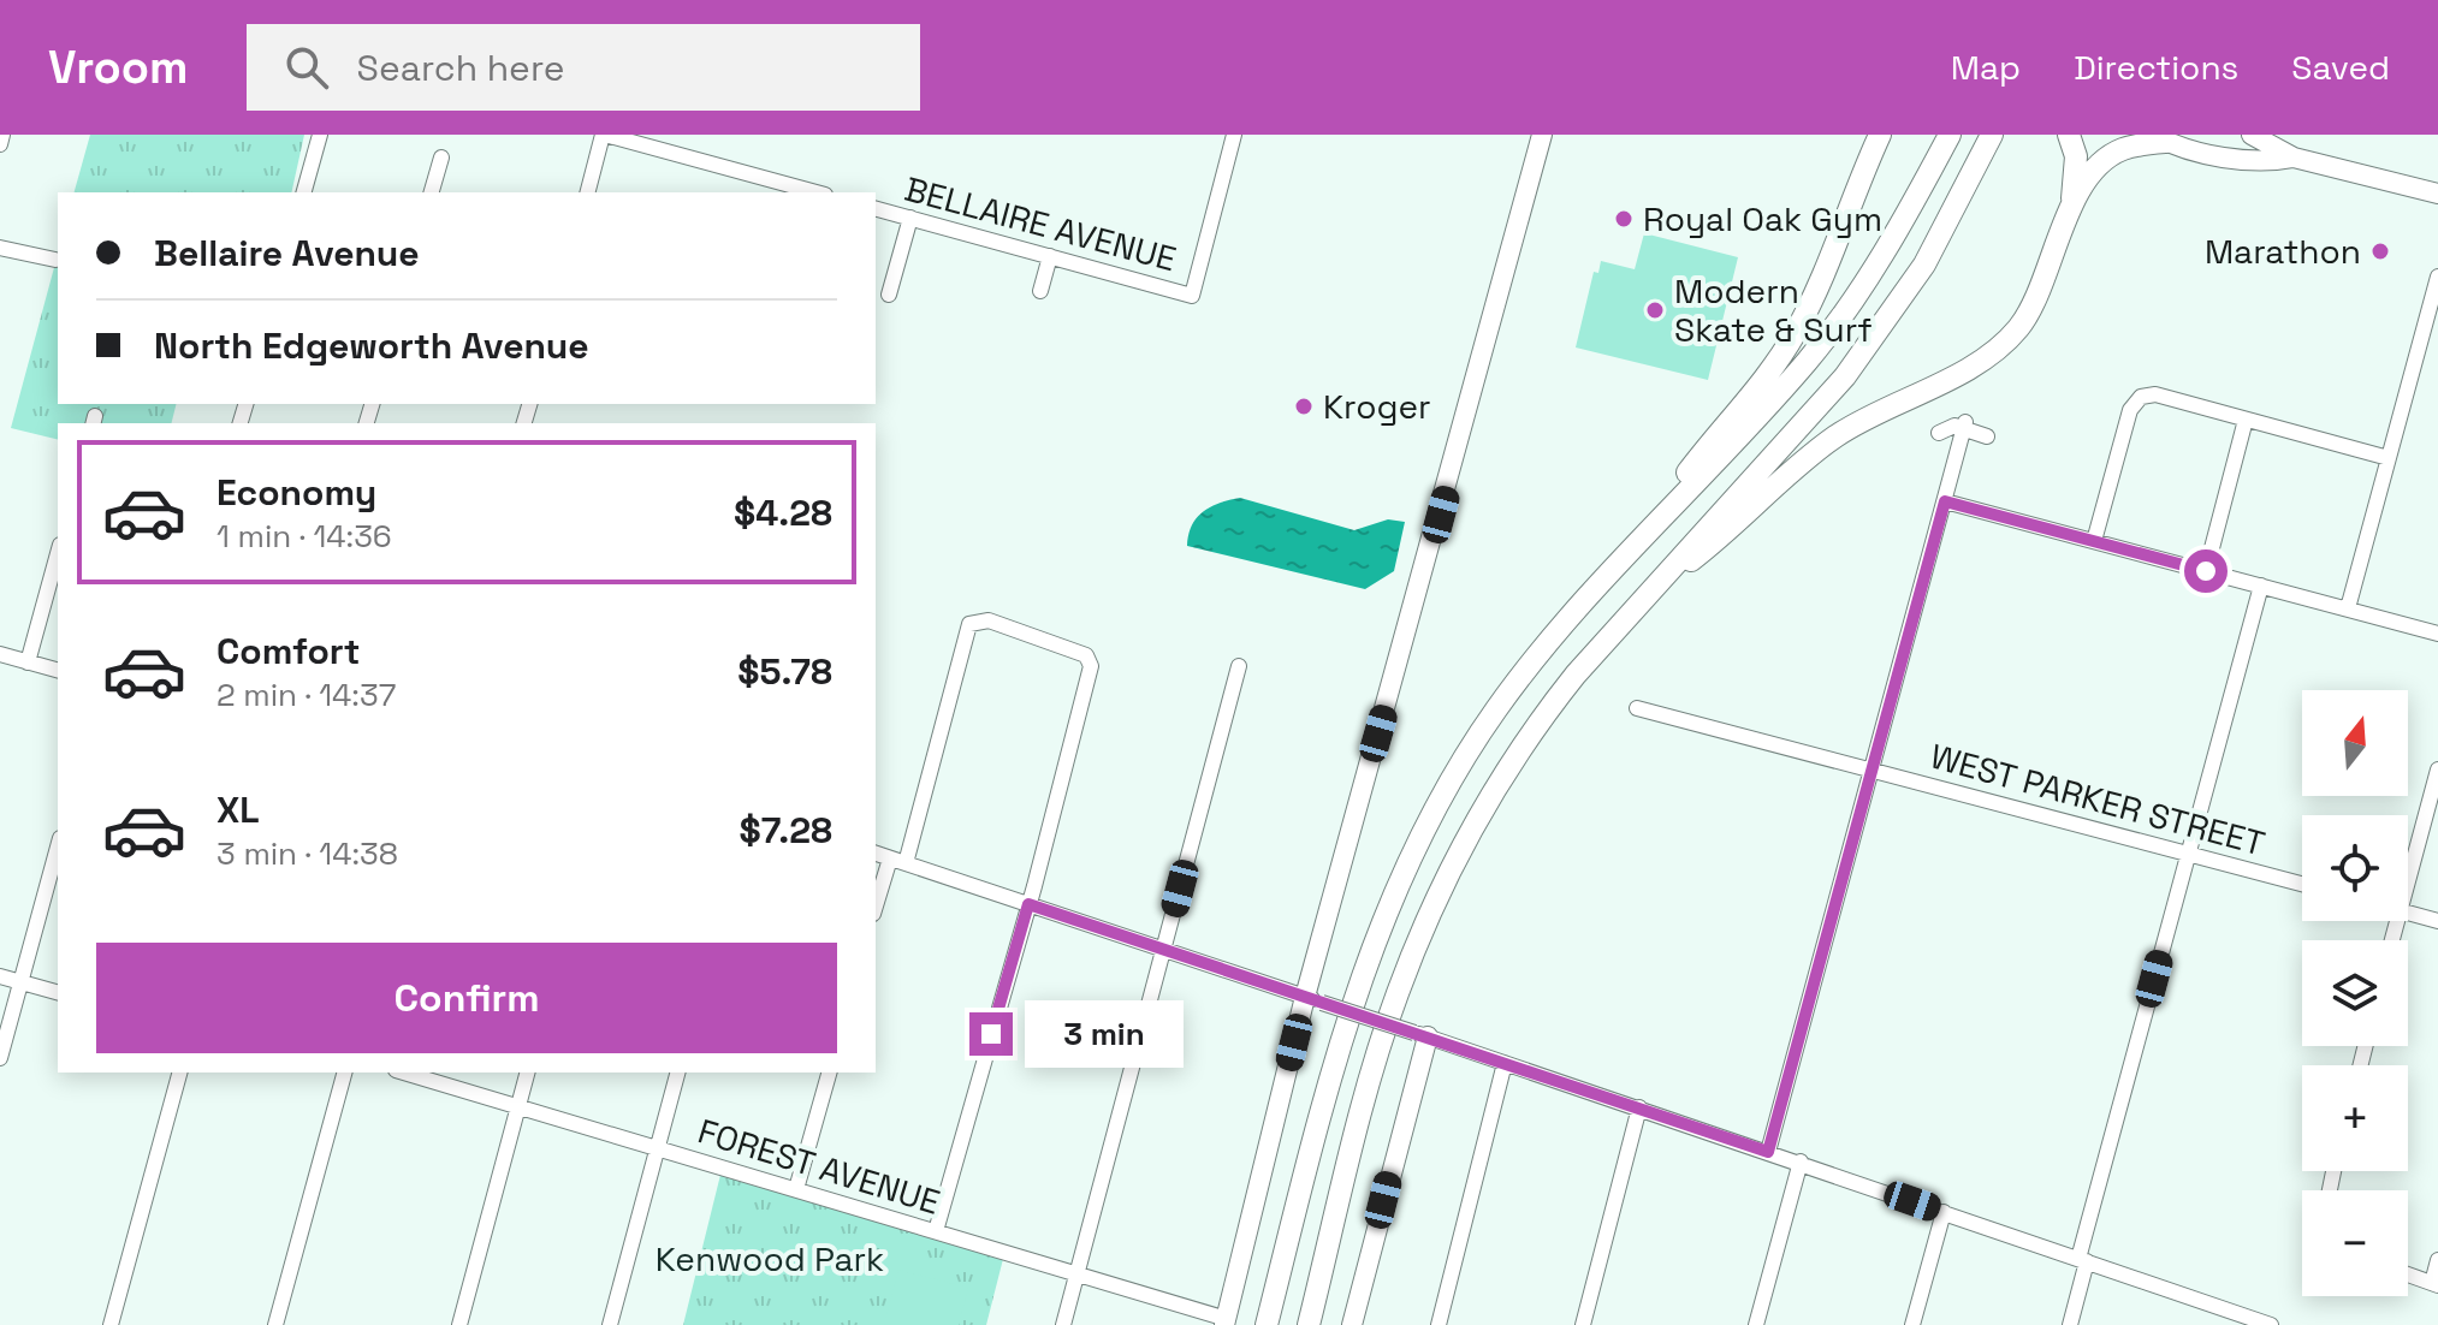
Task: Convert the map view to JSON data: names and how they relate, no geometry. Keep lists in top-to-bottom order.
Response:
{
  "streets": {
    "street": ["BELLAIRE AVENUE", "WEST PARKER STREET", "FOREST AVENUE"]
  },
  "parks": ["Kenwood Park"],
  "places": [
    "Royal Oak Gym",
    "Marathon",
    "Modern Skate & Surf",
    "Kroger"
  ],
  "north": "top",
  "page": {
    "header": "Vroom",
    "search": "Search here",
    "nav": ["Map", "Directions", "Saved"],
    "banner": ["Bellaire Avenue", "North Edgeworth Avenue"],
    "list": [
      {
        "name": "Economy",
        "note": "1 min · 14:36",
        "value": "$4.28"
      },
      {
        "name": "Comfort",
        "note": "2 min · 14:37",
        "value": "$5.78"
      },
      {
        "name": "XL",
        "note": "3 min · 14:38",
        "value": "$7.28"
      }
    ],
    "map_buttons": ["+", "−"],
    "buttons": "Confirm",
    "bubble": "3 min"
  }
}
